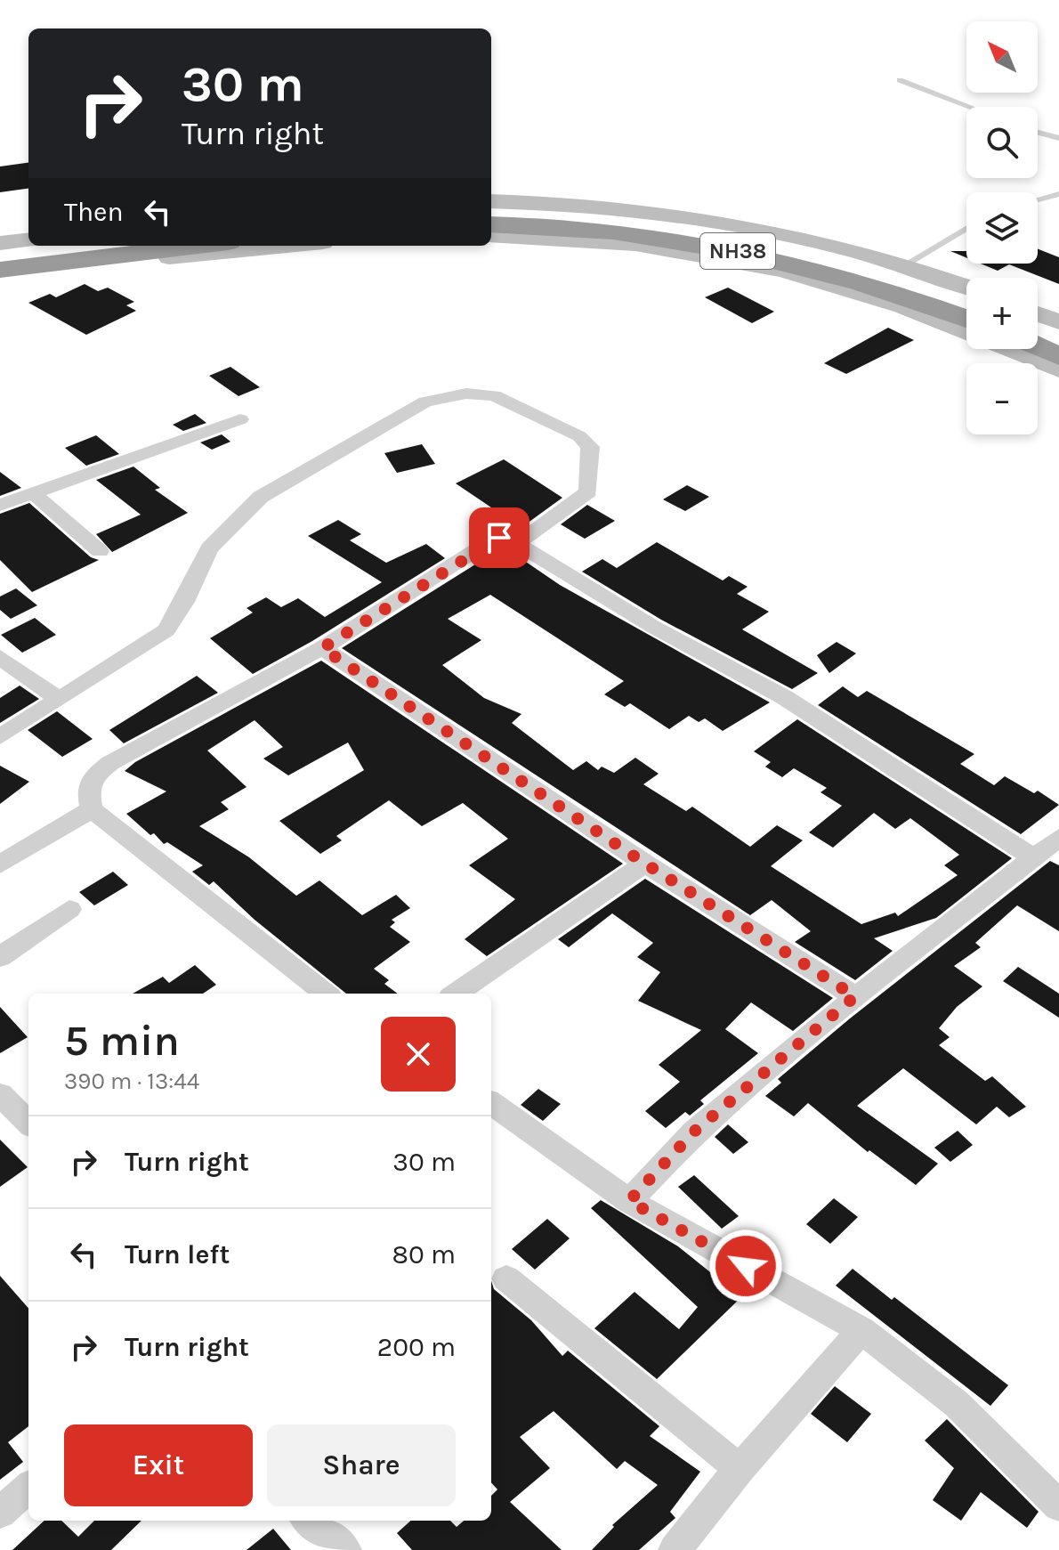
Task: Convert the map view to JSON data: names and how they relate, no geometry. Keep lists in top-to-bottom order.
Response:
{
  "streets": {
    "highway": ["NH38"]
  },
  "north": "top left",
  "page": {
    "map_buttons": ["+", "−"],
    "turn": ["30 m", "Turn right"],
    "then": "Then",
    "heading": ["5 min", "390 m · 13:44"],
    "list": [
      {
        "name": "Turn right",
        "value": "30 m"
      },
      {
        "name": "Turn left",
        "value": "80 m"
      },
      {
        "name": "Turn right",
        "value": "200 m"
      }
    ],
    "buttons": ["Exit", "Share"]
  }
}
